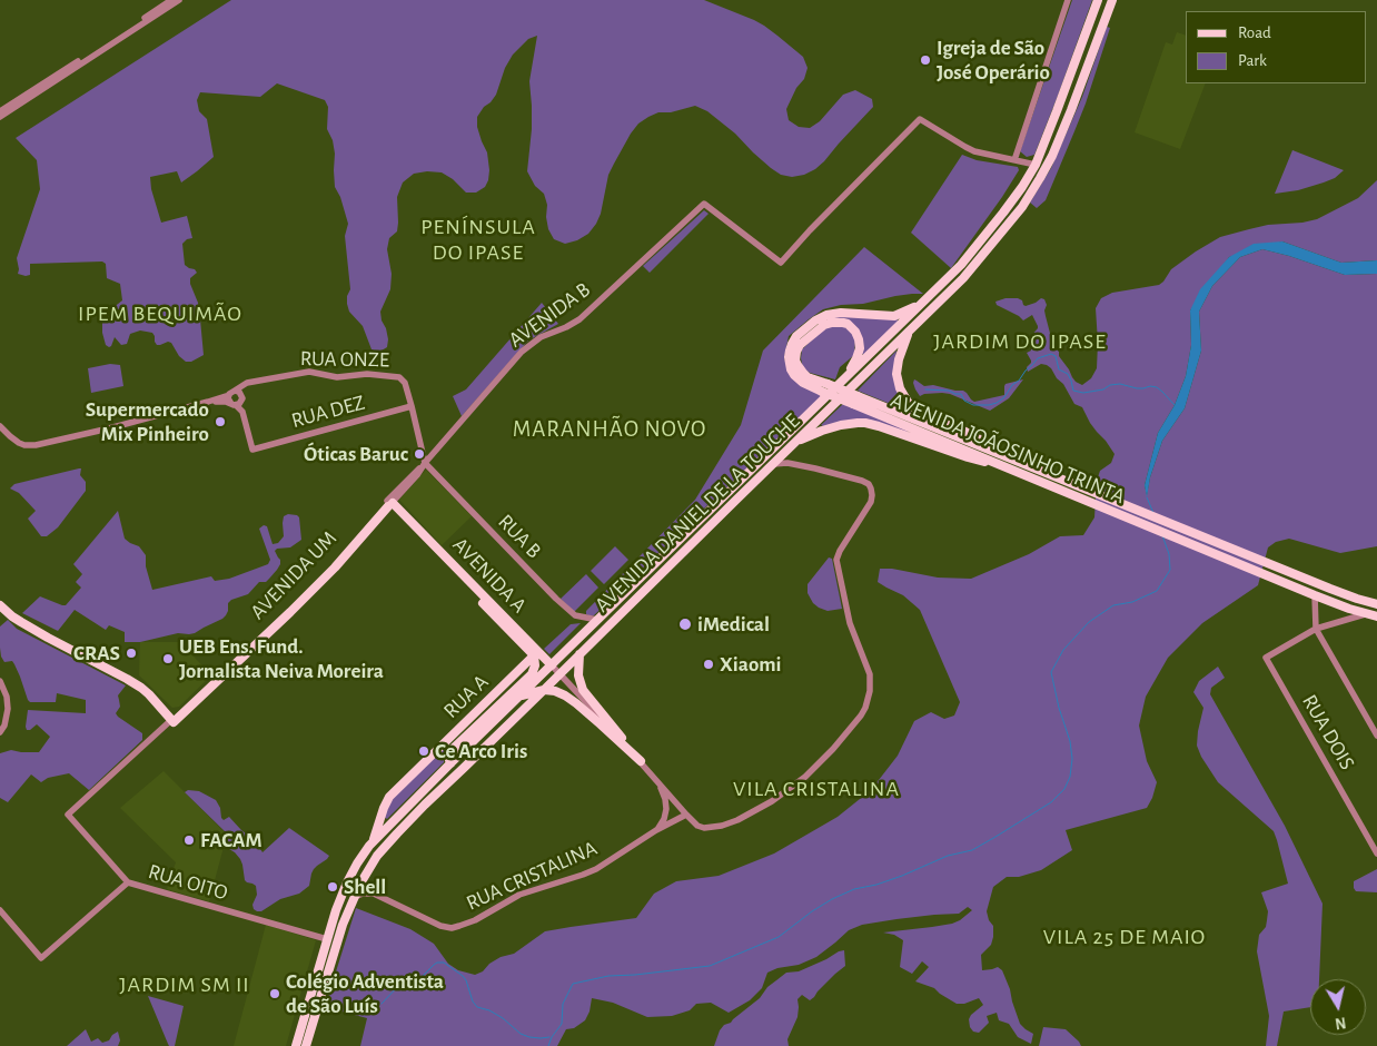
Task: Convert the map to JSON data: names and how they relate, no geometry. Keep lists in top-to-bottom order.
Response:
{
  "streets": {
    "main road": [
      "AVENIDA JOÃOSINHO TRINTA",
      "AVENIDA DANIEL DE LA TOUCHE",
      "AVENIDA UM",
      "AVENIDA A",
      "RUA A"
    ],
    "street": [
      "AVENIDA B",
      "RUA ONZE",
      "RUA DEZ",
      "RUA B",
      "RUA DOIS",
      "RUA CRISTALINA",
      "RUA OITO"
    ]
  },
  "crossings": [
    ["AVENIDA B", "RUA ONZE"],
    ["AVENIDA B", "RUA B"],
    ["AVENIDA B", "AVENIDA UM"],
    ["AVENIDA B", "AVENIDA A"],
    ["RUA ONZE", "RUA DEZ"],
    ["RUA ONZE", "RUA B"],
    ["AVENIDA JOÃOSINHO TRINTA", "AVENIDA DANIEL DE LA TOUCHE"],
    ["AVENIDA DANIEL DE LA TOUCHE", "RUA B"],
    ["AVENIDA DANIEL DE LA TOUCHE", "AVENIDA A"],
    ["AVENIDA DANIEL DE LA TOUCHE", "RUA A"],
    ["AVENIDA DANIEL DE LA TOUCHE", "RUA CRISTALINA"],
    ["AVENIDA DANIEL DE LA TOUCHE", "RUA OITO"],
    ["AVENIDA UM", "AVENIDA A"],
    ["AVENIDA UM", "RUA OITO"],
    ["AVENIDA A", "RUA A"]
  ],
  "districts": [
    "PENÍNSULA DO IPASE",
    "IPEM BEQUIMÃO",
    "JARDIM DO IPASE",
    "MARANHÃO NOVO",
    "VILA CRISTALINA",
    "VILA 25 DE MAIO",
    "JARDIM SM II"
  ],
  "places": [
    "Igreja de São José Operário",
    "Supermercado Mix Pinheiro",
    "Óticas Baruc",
    "iMedical",
    "CRAS",
    "UEB Ens. Fund. Jornalista Neiva Moreira",
    "Xiaomi",
    "Ce Arco Iris",
    "FACAM",
    "Shell",
    "Colégio Adventista de São Luís"
  ],
  "legend": ["Road", "Park"],
  "north": "bottom"
}
